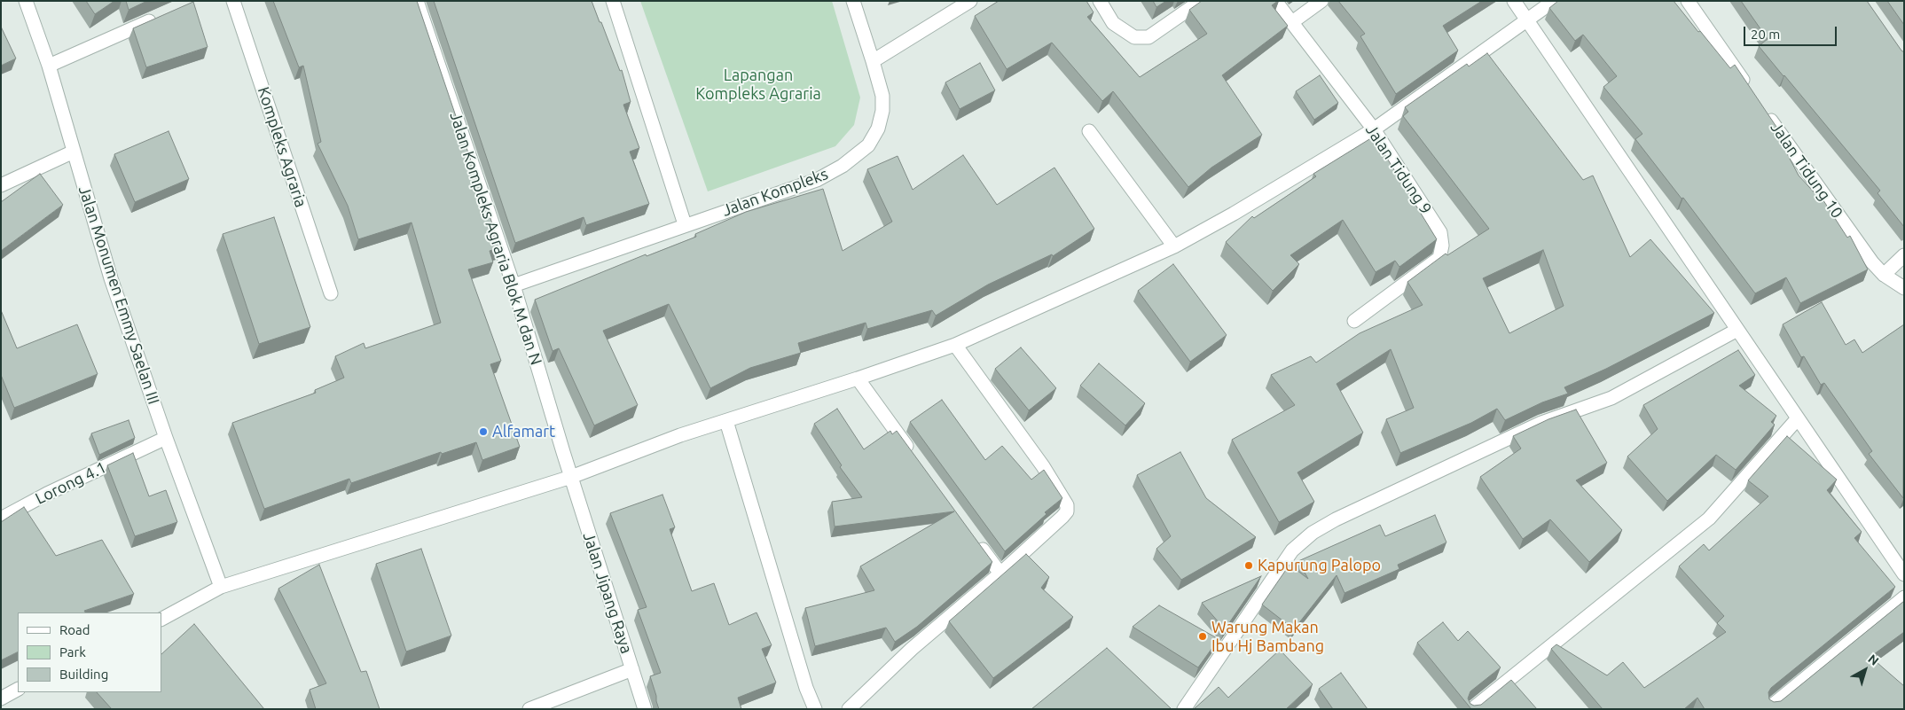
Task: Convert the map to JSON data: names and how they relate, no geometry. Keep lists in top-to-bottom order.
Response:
{
  "streets": {
    "street": [
      "Kompleks Agraria",
      "Jalan Tidung 9",
      "Jalan Tidung 10",
      "Jalan Kompleks",
      "Jalan Kompleks Agraria Blok M dan N",
      "Jalan Monumen Emmy Saelan III",
      "Lorong 4.1",
      "Jalan Jipang Raya"
    ]
  },
  "crossings": [
    ["Jalan Kompleks", "Jalan Kompleks Agraria Blok M dan N"],
    ["Jalan Kompleks Agraria Blok M dan N", "Jalan Jipang Raya"],
    ["Jalan Monumen Emmy Saelan III", "Lorong 4.1"]
  ],
  "parks": ["Lapangan Kompleks Agraria"],
  "places": ["Alfamart", "Kapurung Palopo", "Warung Makan Ibu Hj Bambang"],
  "legend": ["Road", "Park", "Building"],
  "scale_bar": "20 m",
  "north": "top right"
}
